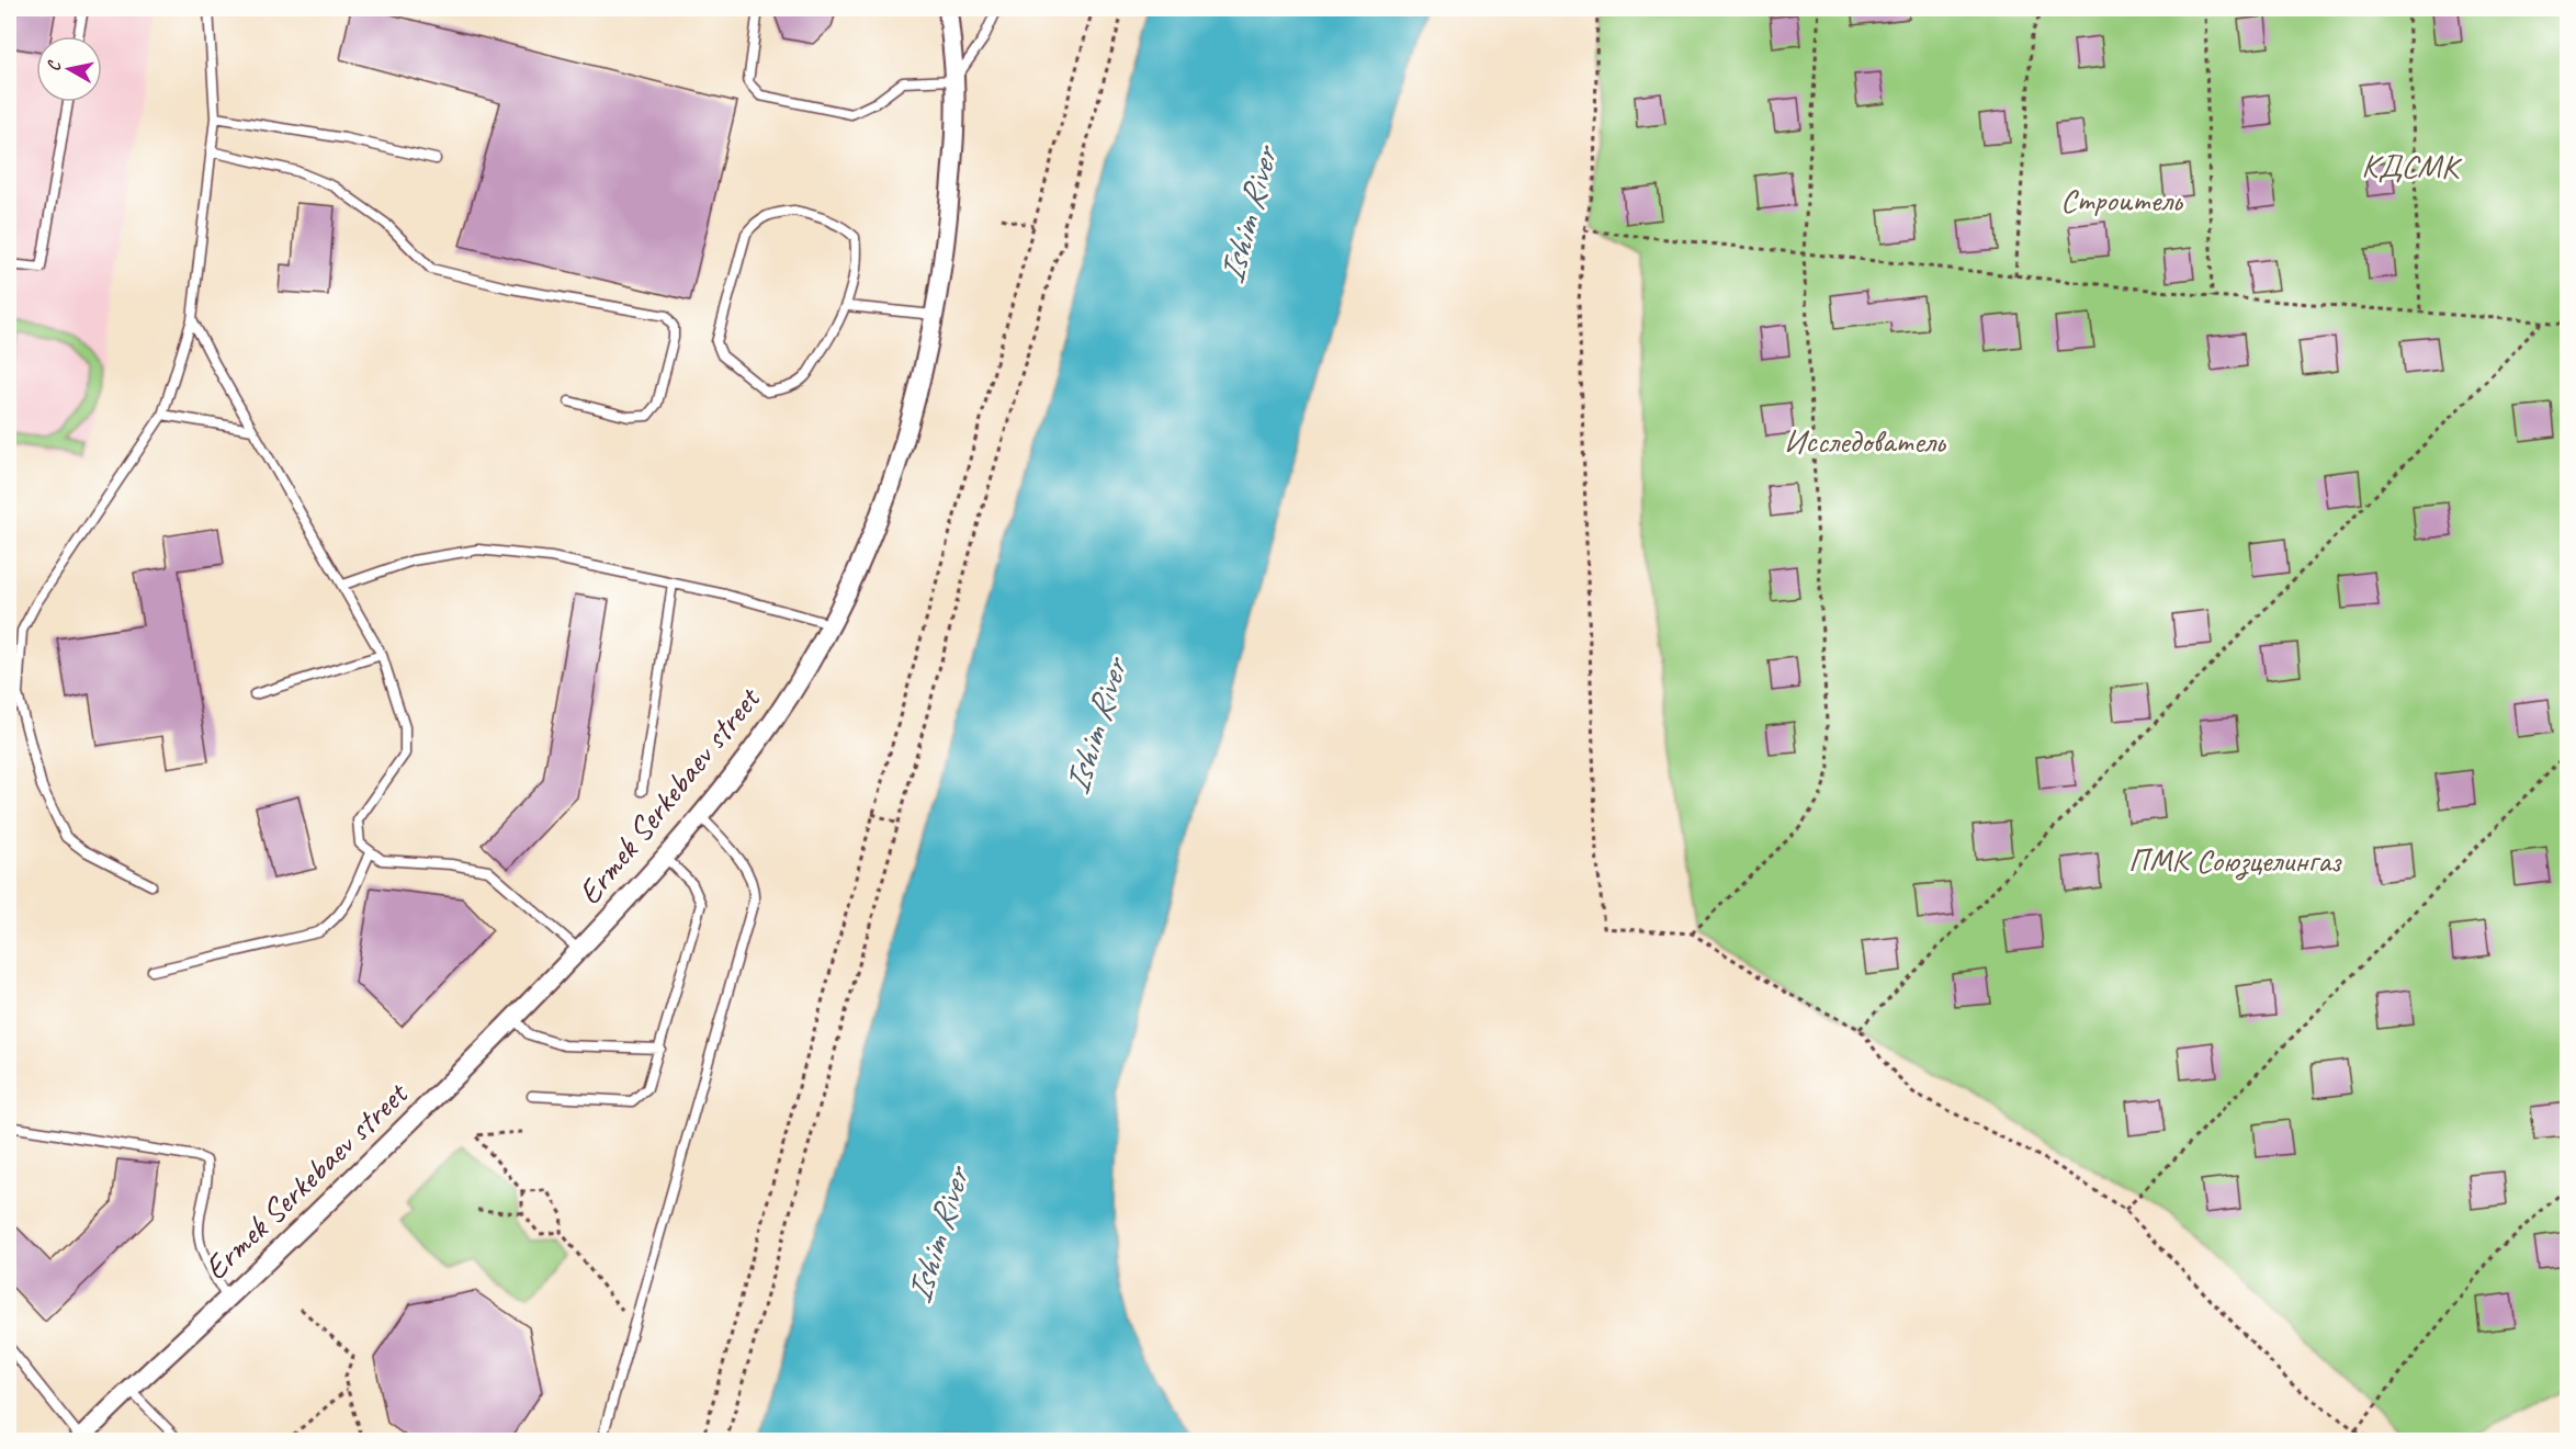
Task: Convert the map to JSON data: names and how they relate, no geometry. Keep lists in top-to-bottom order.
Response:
{
  "streets": {
    "street": ["Ermek Serkebaev street"]
  },
  "water": ["Ishim River"],
  "parks": [
    "КДСМК",
    "Строитель",
    "Исследователь",
    "ПМК Союзцелингаз"
  ],
  "north": "left"
}
